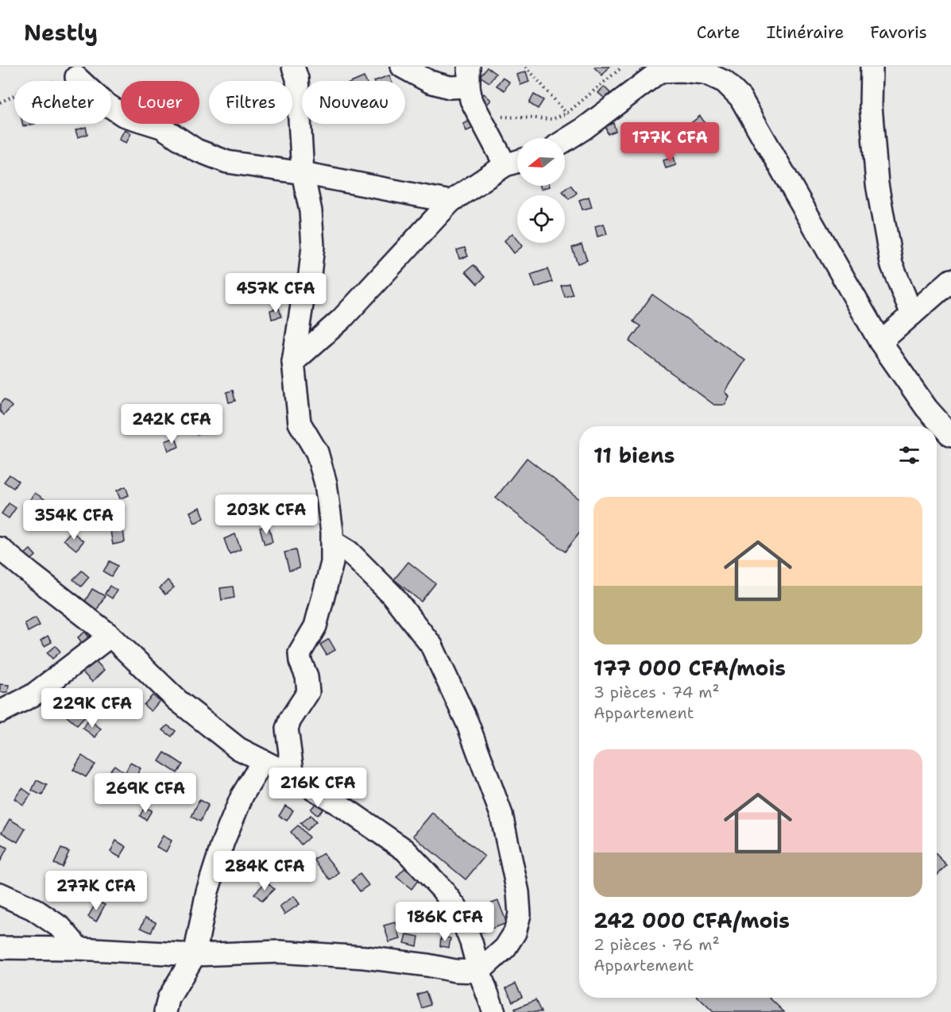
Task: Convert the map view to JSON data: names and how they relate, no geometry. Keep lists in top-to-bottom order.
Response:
{
  "north": "left",
  "page": {
    "header": "Nestly",
    "nav": ["Carte", "Itinéraire", "Favoris"],
    "chip": [
      "Acheter",
      "Louer",
      "Filtres",
      "Nouveau"
    ],
    "price": [
      "177K CFA",
      "457K CFA",
      "242K CFA",
      "203K CFA",
      "354K CFA",
      "229K CFA",
      "216K CFA",
      "269K CFA",
      "284K CFA",
      "277K CFA",
      "186K CFA"
    ],
    "heading": "11 biens",
    "list": [
      {
        "name": "177 000 CFA/mois",
        "note": "3 pièces · 74 m² · Appartement"
      },
      {
        "name": "242 000 CFA/mois",
        "note": "2 pièces · 76 m² · Appartement"
      }
    ]
  }
}
